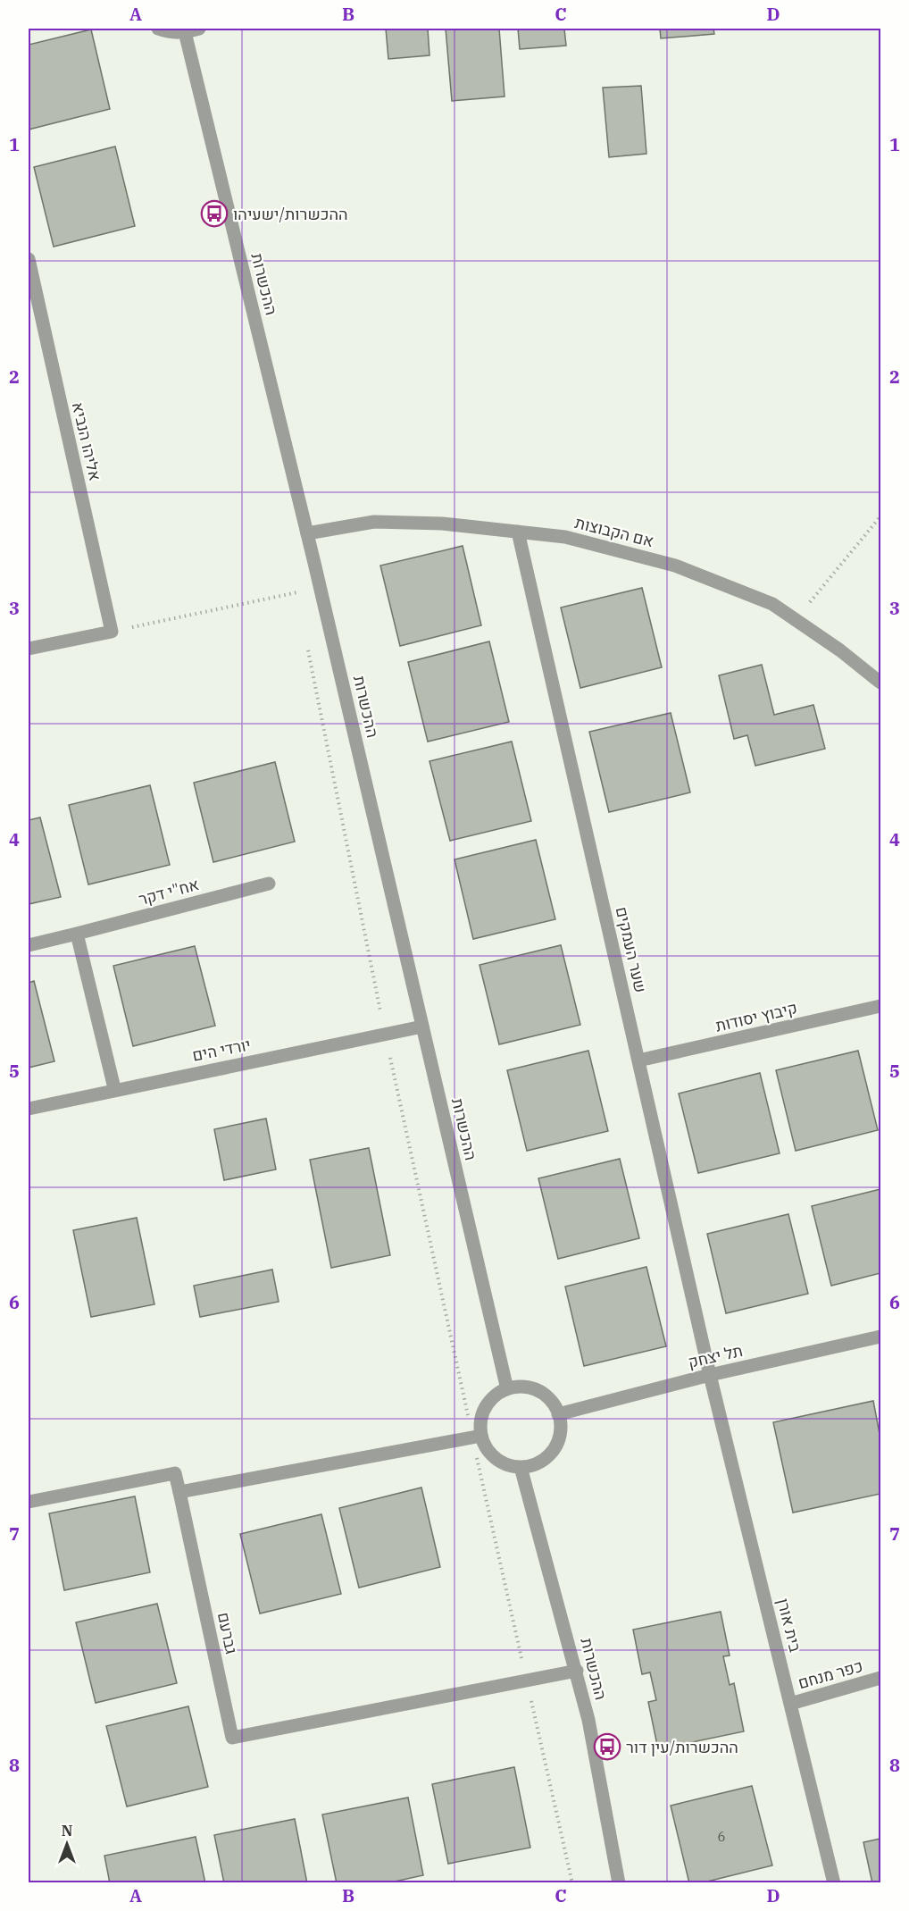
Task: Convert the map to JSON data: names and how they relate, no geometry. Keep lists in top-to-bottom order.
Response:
{
  "streets": {
    "street": [
      "ההכשרות",
      "אליהו הנביא",
      "אם הקבוצות",
      "אח\"י דקר",
      "שער העמקים",
      "קיבוץ יסודות",
      "יורדי הים",
      "תל יצחק",
      "בית אורן",
      "גברעם",
      "כפר מנחם"
    ]
  },
  "crossings": [
    ["ההכשרות", "אם הקבוצות"],
    ["ההכשרות", "יורדי הים"],
    ["ההכשרות", "תל יצחק"],
    ["ההכשרות", "גברעם"],
    ["אם הקבוצות", "שער העמקים"],
    ["שער העמקים", "קיבוץ יסודות"],
    ["שער העמקים", "תל יצחק"],
    ["שער העמקים", "בית אורן"],
    ["תל יצחק", "בית אורן"],
    ["בית אורן", "כפר מנחם"]
  ],
  "places": {
    "bus stop": ["ההכשרות/ישעיהו", "ההכשרות/עין דור"]
  },
  "house_numbers": ["6"],
  "north": "top",
  "grid": {
    "columns": [
      "A",
      "B",
      "C",
      "D"
    ],
    "rows": [
      "1",
      "2",
      "3",
      "4",
      "5",
      "6",
      "7",
      "8"
    ]
  }
}
